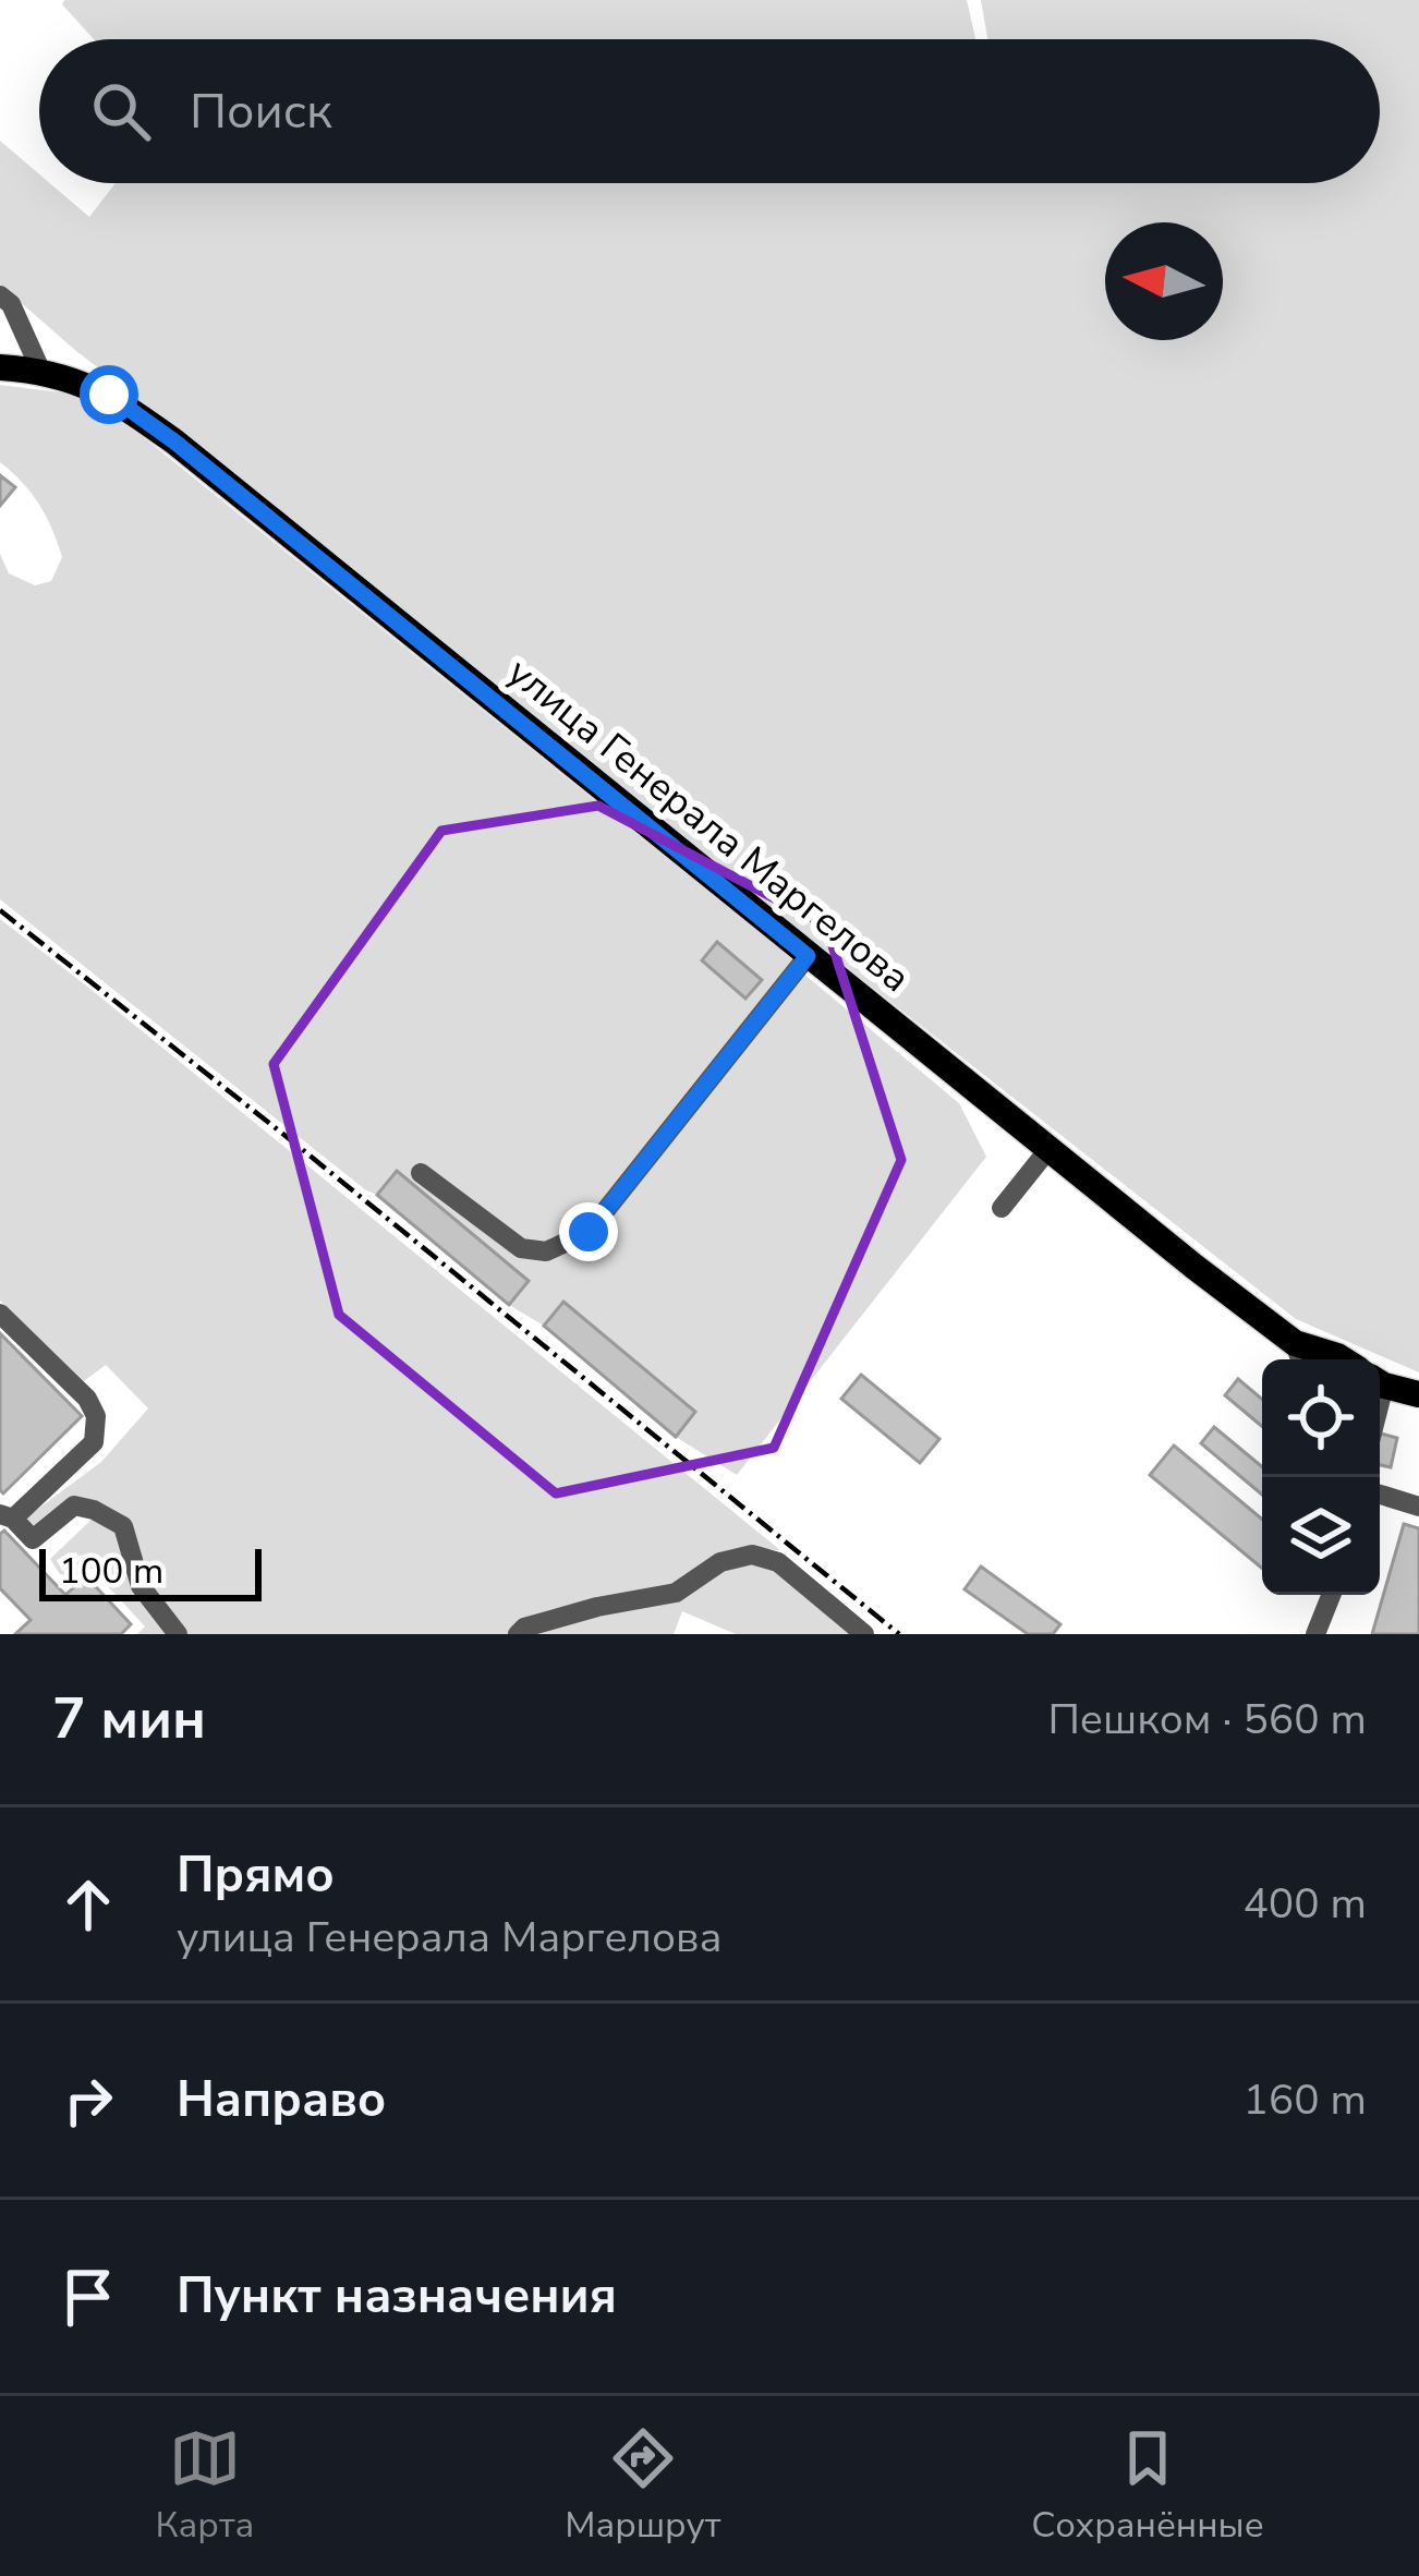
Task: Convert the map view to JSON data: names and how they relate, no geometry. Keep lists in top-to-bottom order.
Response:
{
  "streets": {
    "main road": ["улица Генерала Маргелова"]
  },
  "scale_bar": "100 m",
  "north": "left",
  "page": {
    "search": "Поиск",
    "scale": "100 m",
    "heading": ["7 мин", "Пешком · 560 m"],
    "list": [
      ["Прямо", "улица Генерала Маргелова", "400 m"],
      ["Направо", "160 m"],
      "Пункт назначения"
    ],
    "nav": ["Карта", "Маршрут", "Сохранённые"]
  }
}
